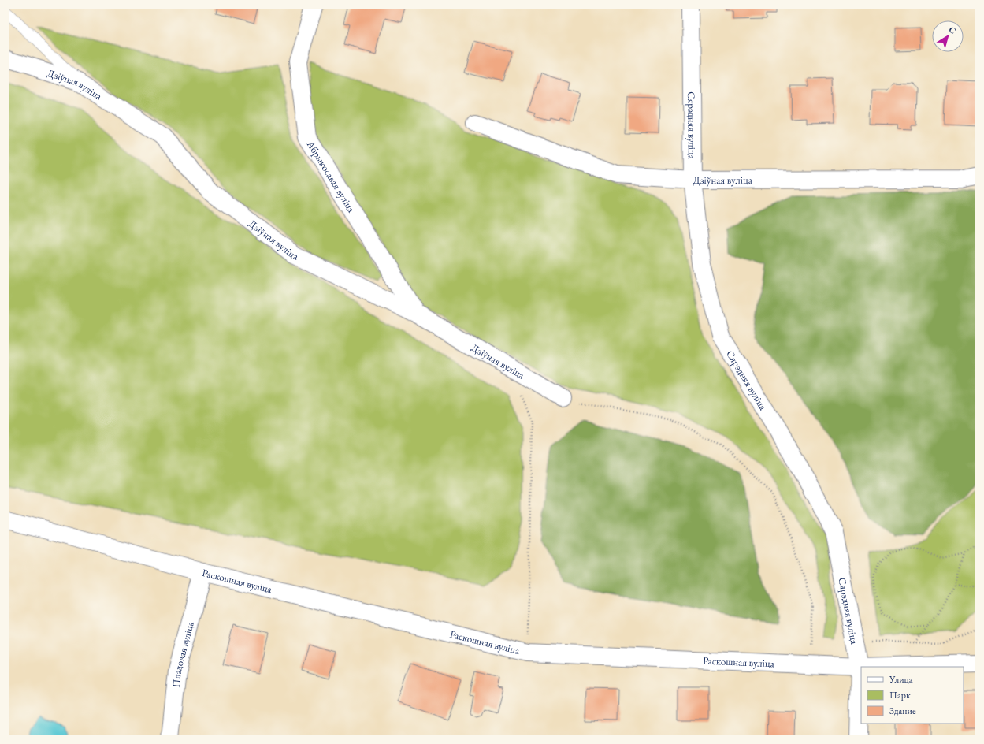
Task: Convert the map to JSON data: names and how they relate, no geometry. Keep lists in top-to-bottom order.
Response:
{
  "streets": {
    "street": [
      "Дзіўная вуліца",
      "Сярэдняя вуліца",
      "Абрыкосавая вуліца",
      "Раскошная вуліца",
      "Пладовая вуліца"
    ]
  },
  "crossings": [
    ["Дзіўная вуліца", "Сярэдняя вуліца"],
    ["Дзіўная вуліца", "Абрыкосавая вуліца"],
    ["Сярэдняя вуліца", "Раскошная вуліца"],
    ["Раскошная вуліца", "Пладовая вуліца"]
  ],
  "legend": ["Улица", "Парк", "Здание"],
  "north": "top right"
}
